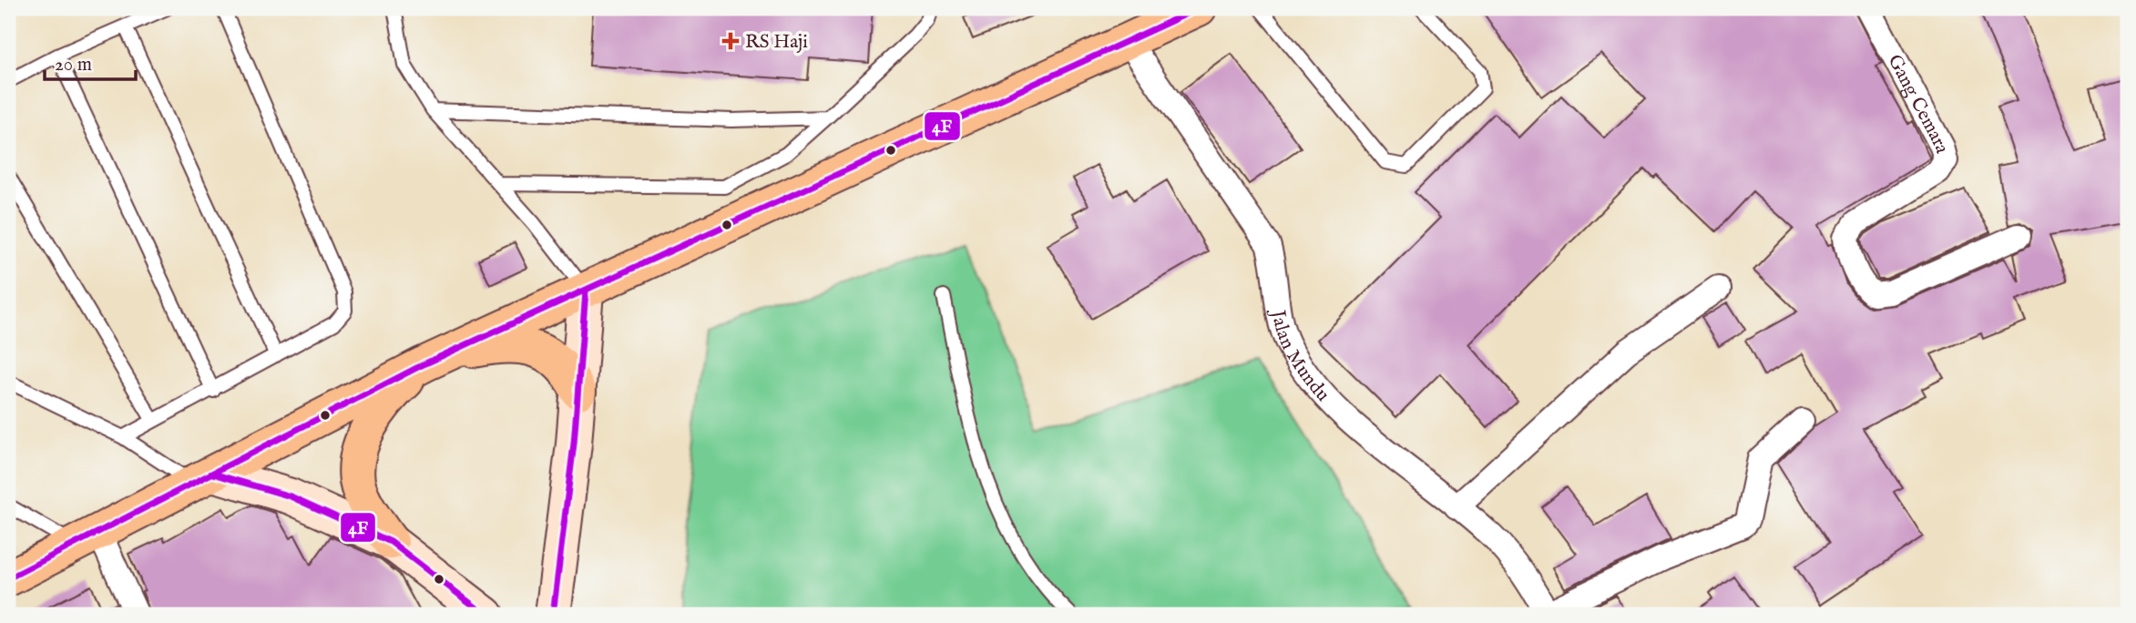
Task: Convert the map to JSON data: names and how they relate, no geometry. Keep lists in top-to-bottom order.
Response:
{
  "streets": {
    "street": ["Gang Cemara", "Jalan Mundu"]
  },
  "places": {
    "health": ["RS Haji"]
  },
  "lines": ["transit line 4F"],
  "scale_bar": "20 m"
}
